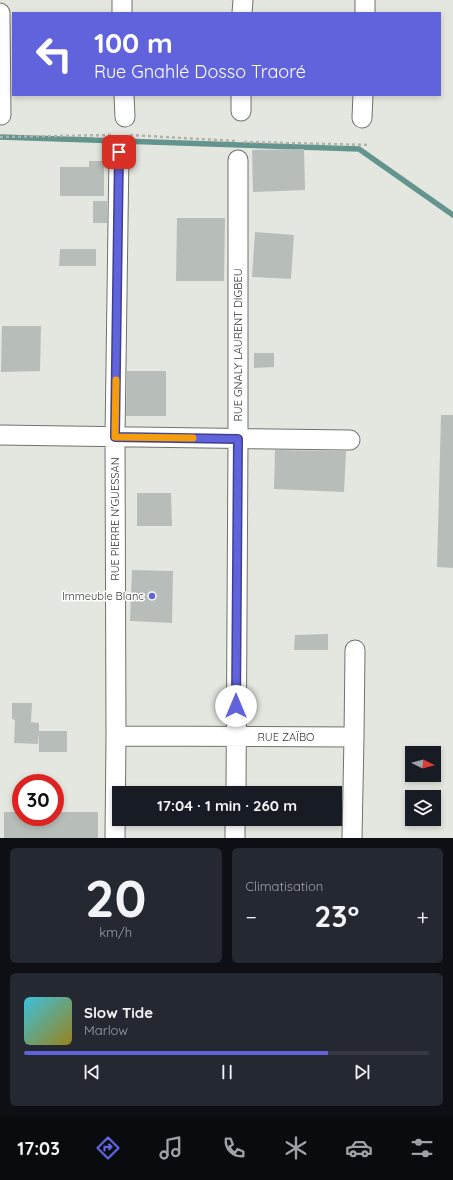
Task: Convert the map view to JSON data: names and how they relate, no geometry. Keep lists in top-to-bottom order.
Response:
{
  "streets": {
    "street": ["RUE GNALY LAURENT DIGBEU", "RUE PIERRE N'GUESSAN", "RUE ZAÏBO"]
  },
  "crossings": [
    ["RUE GNALY LAURENT DIGBEU", "RUE ZAÏBO"],
    ["RUE PIERRE N'GUESSAN", "RUE ZAÏBO"]
  ],
  "places": ["Immeuble Blanc"],
  "north": "right",
  "page": {
    "turn": ["100 m", "Rue Gnahlé Dosso Traoré"],
    "limit": "30",
    "trip": "17:04 · 1 min · 260 m",
    "tile": [
      ["20", "km/h"],
      "Climatisation"
    ],
    "heat": ["−", "23°", "+"],
    "song": ["Slow Tide", "Marlow"],
    "tabs": "17:03"
  }
}
